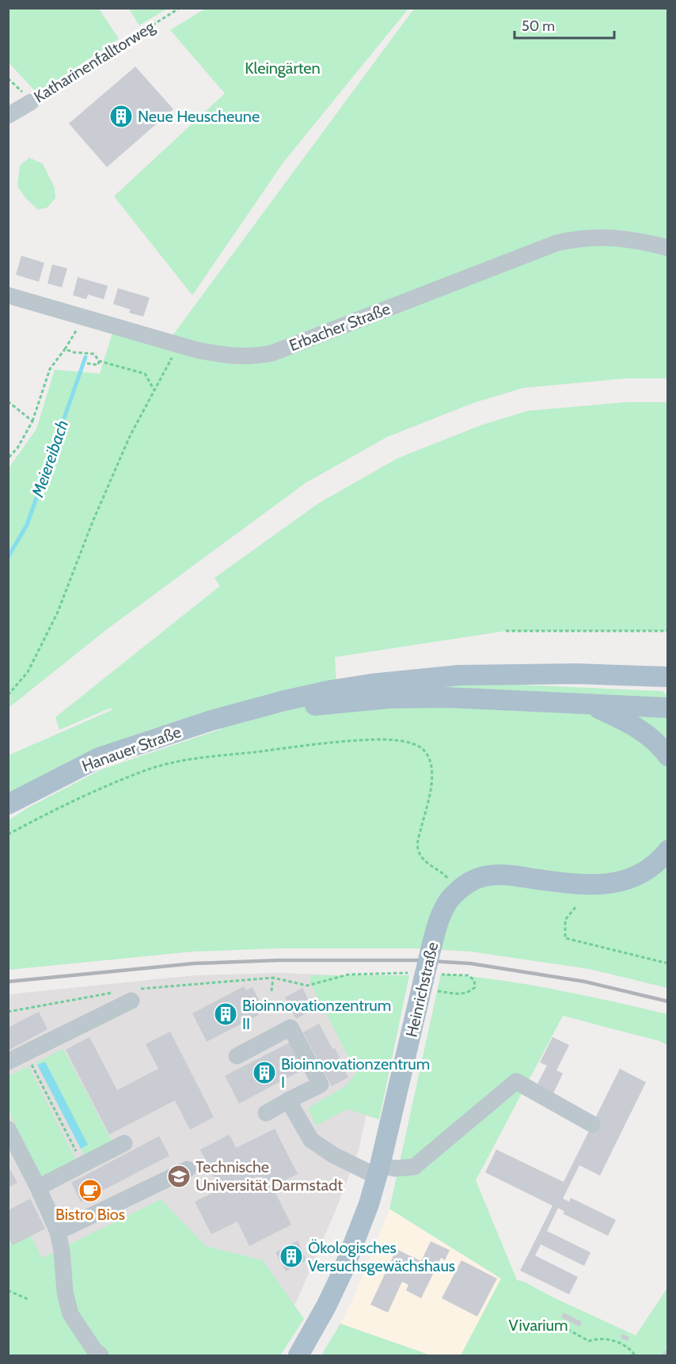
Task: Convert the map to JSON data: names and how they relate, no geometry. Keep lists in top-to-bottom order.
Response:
{
  "streets": {
    "main road": ["Hanauer Straße", "Heinrichstraße"],
    "street": ["Katharinenfalltorweg", "Erbacher Straße"]
  },
  "water": ["Meiereibach"],
  "parks": ["Kleingärten", "Vivarium"],
  "places": {
    "building": [
      "Neue Heuscheune",
      "Bioinnovationzentrum II",
      "Bioinnovationzentrum I",
      "Ökologisches Versuchsgewächshaus"
    ],
    "school or university": ["Technische Universität Darmstadt"],
    "cafe": ["Bistro Bios"]
  },
  "scale_bar": "50 m"
}
